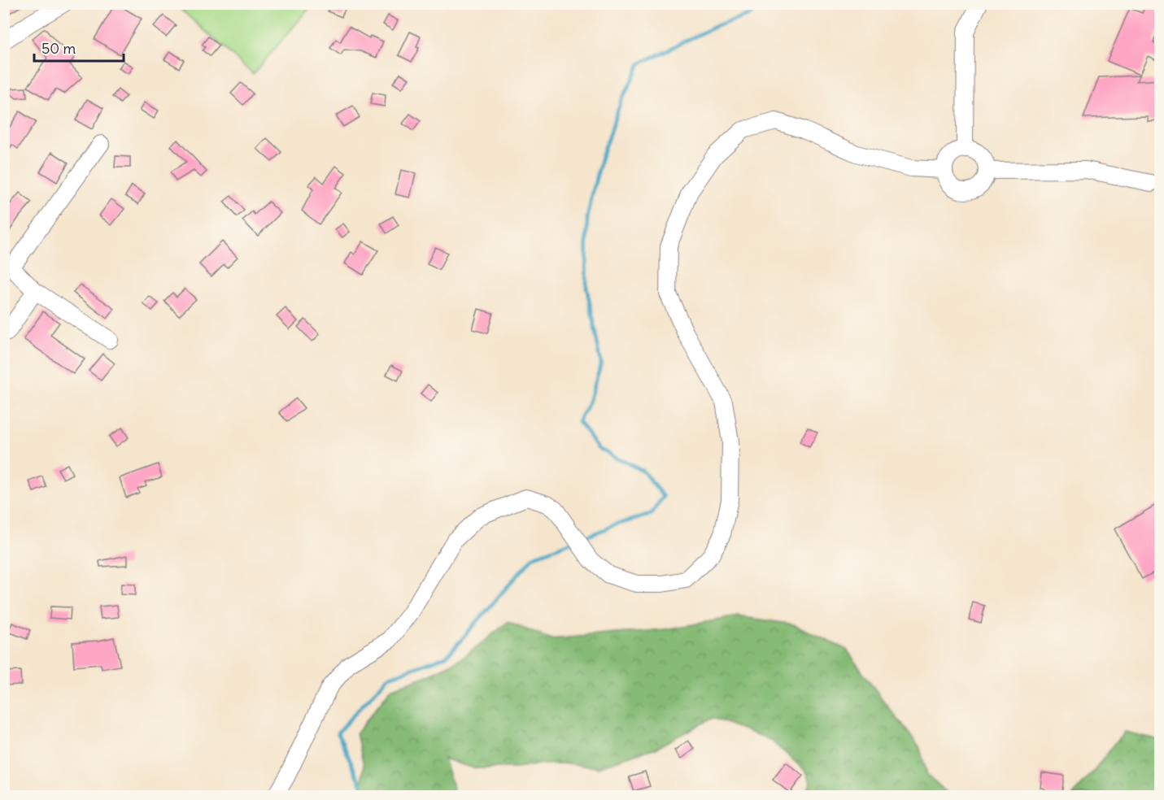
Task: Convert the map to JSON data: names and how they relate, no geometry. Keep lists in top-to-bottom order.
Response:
{
  "scale_bar": "50 m"
}
